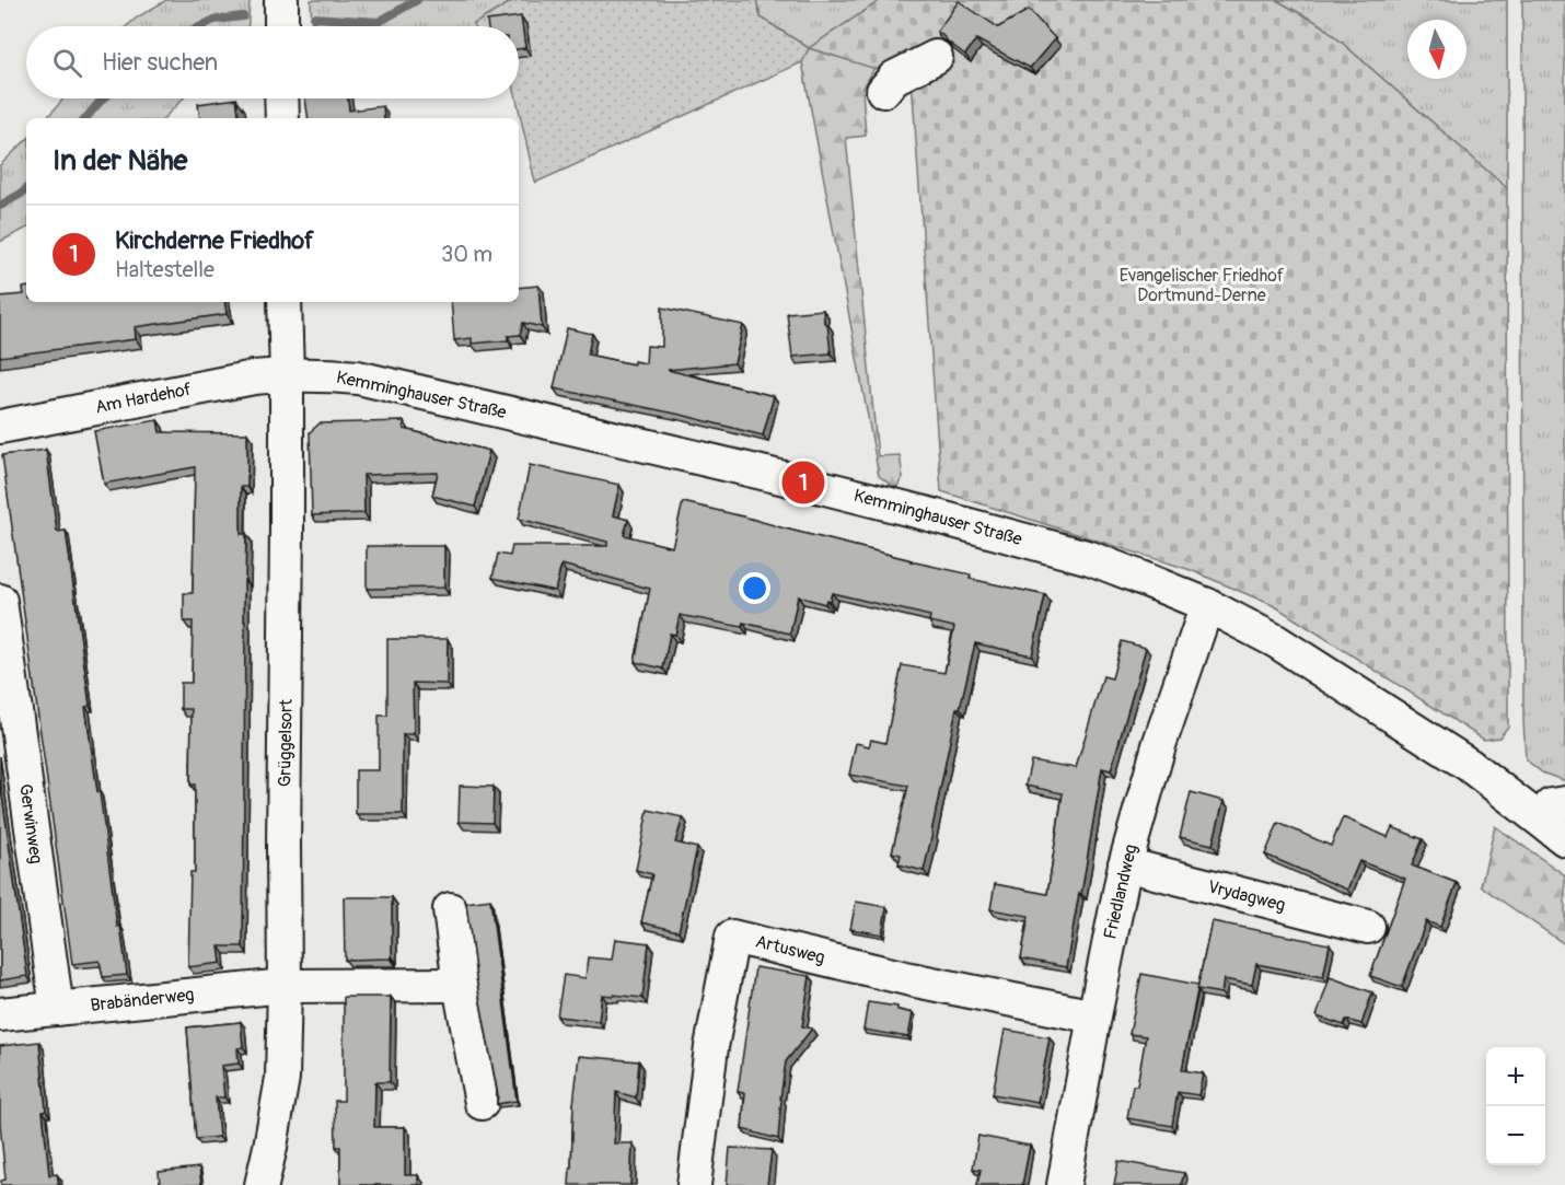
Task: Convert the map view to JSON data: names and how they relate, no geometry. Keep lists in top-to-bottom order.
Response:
{
  "streets": {
    "street": [
      "Kemminghauser Straße",
      "Am Hardehof",
      "Grüggelsort",
      "Gerwinweg",
      "Friedlandweg",
      "Vrydagweg",
      "Artusweg",
      "Brabänderweg"
    ]
  },
  "crossings": [
    ["Kemminghauser Straße", "Am Hardehof"],
    ["Kemminghauser Straße", "Grüggelsort"],
    ["Kemminghauser Straße", "Friedlandweg"],
    ["Am Hardehof", "Grüggelsort"],
    ["Grüggelsort", "Brabänderweg"],
    ["Gerwinweg", "Brabänderweg"],
    ["Friedlandweg", "Vrydagweg"],
    ["Friedlandweg", "Artusweg"]
  ],
  "parks": ["Evangelischer Friedhof Dortmund-Derne"],
  "north": "bottom",
  "page": {
    "search": "Hier suchen",
    "heading": "In der Nähe",
    "list": [
      {
        "mark": "1",
        "name": "Kirchderne Friedhof",
        "note": "Haltestelle",
        "value": "30 m"
      }
    ],
    "pins": "1",
    "map_buttons": ["+", "−"]
  }
}
